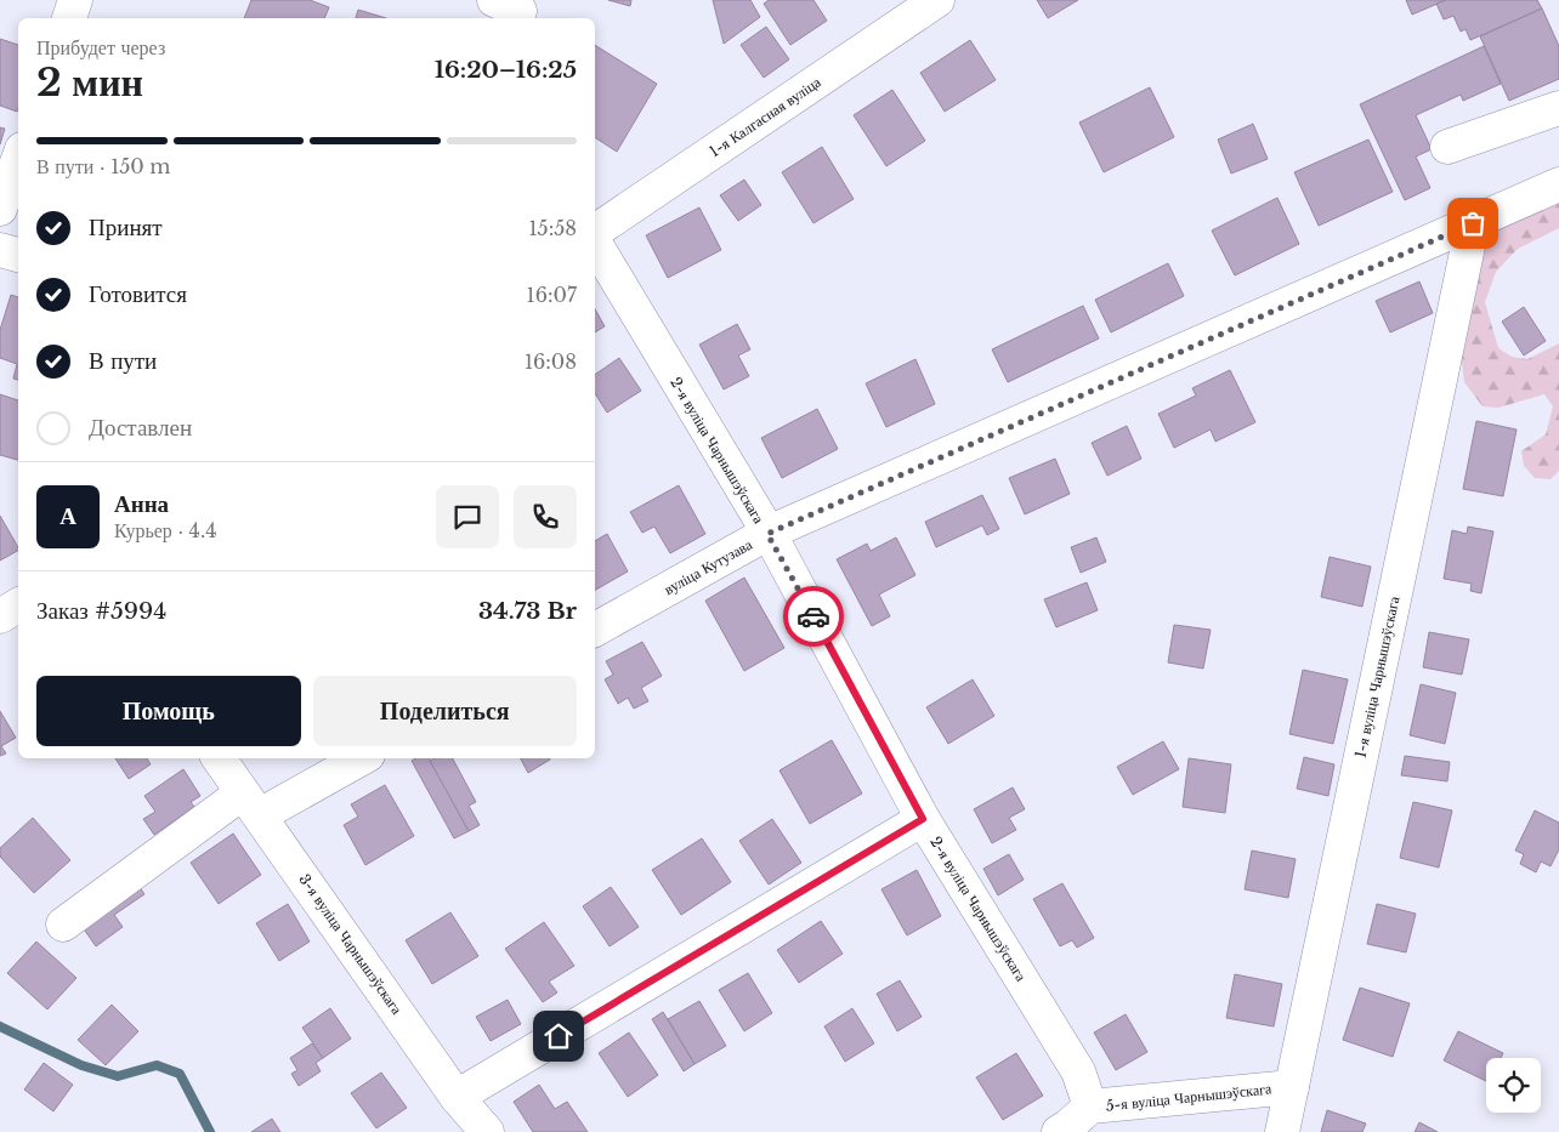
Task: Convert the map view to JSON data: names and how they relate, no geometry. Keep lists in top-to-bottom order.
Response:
{
  "streets": {
    "street": [
      "1-я Калгасная вуліца",
      "2-я вуліца Чарнышэўскага",
      "вуліца Кутузава",
      "1-я вуліца Чарнышэўскага",
      "3-я вуліца Чарнышэўскага",
      "5-я вуліца Чарнышэўскага"
    ]
  },
  "crossings": [
    ["2-я вуліца Чарнышэўскага", "вуліца Кутузава"],
    ["2-я вуліца Чарнышэўскага", "5-я вуліца Чарнышэўскага"],
    ["вуліца Кутузава", "1-я вуліца Чарнышэўскага"],
    ["1-я вуліца Чарнышэўскага", "5-я вуліца Чарнышэўскага"]
  ],
  "page": {
    "heading": ["2 мин", "Прибудет через", "16:20–16:25"],
    "panel": [
      "Анна",
      "Курьер · 4.4",
      "Заказ #5994",
      "34.73 Br"
    ],
    "bar": "В пути · 150 m",
    "list": [
      ["Принят", "15:58"],
      ["Готовится", "16:07"],
      ["В пути", "16:08"],
      "Доставлен"
    ],
    "round": "А",
    "buttons": ["Помощь", "Поделиться"]
  }
}
